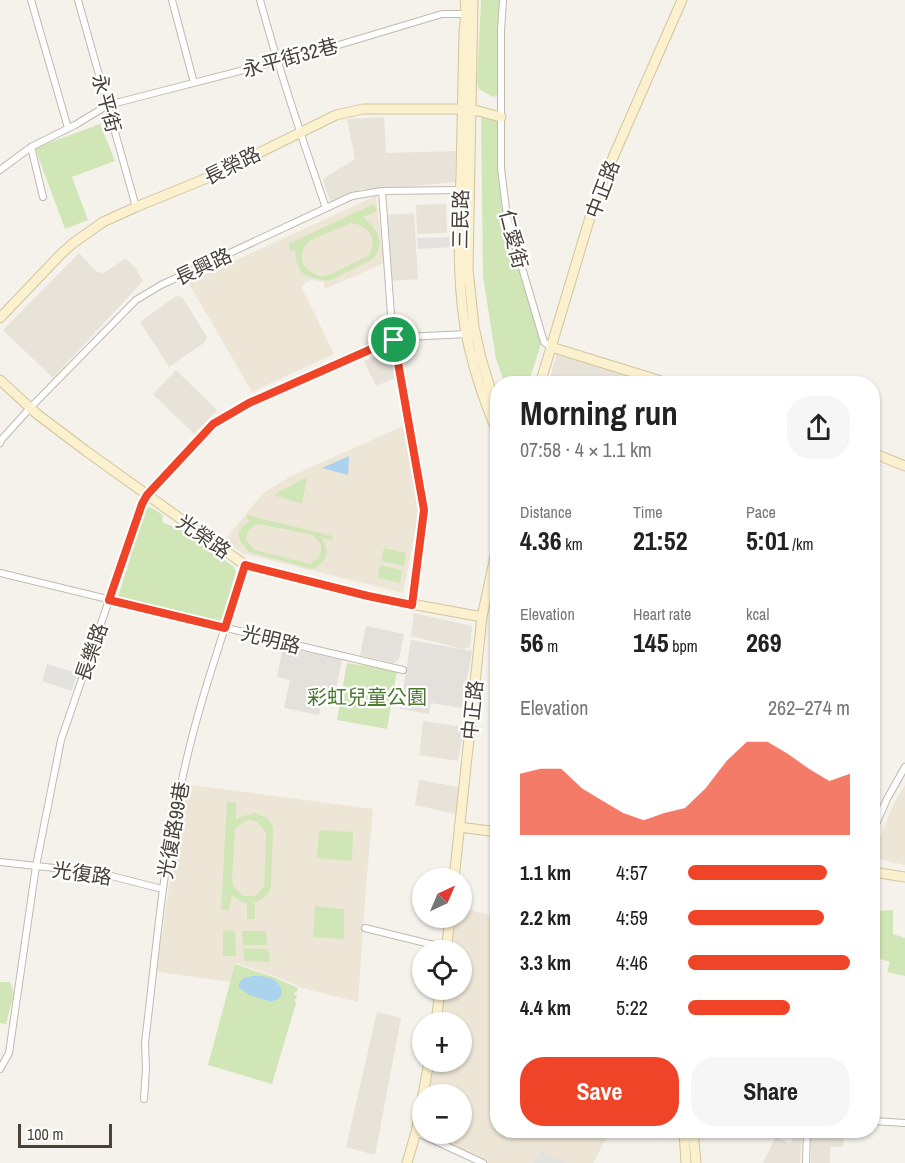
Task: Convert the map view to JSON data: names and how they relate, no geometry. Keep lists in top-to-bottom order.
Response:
{
  "streets": {
    "street": [
      "永平街32巷",
      "永平街",
      "長榮路",
      "中正路",
      "三民路",
      "仁愛街",
      "長興路",
      "光榮路",
      "光明路",
      "長樂路",
      "光復路99巷",
      "光復路"
    ]
  },
  "crossings": [
    ["永平街32巷", "永平街"],
    ["永平街32巷", "三民路"],
    ["永平街", "長榮路"],
    ["長榮路", "三民路"],
    ["長榮路", "仁愛街"],
    ["中正路", "仁愛街"],
    ["中正路", "光榮路"],
    ["三民路", "長興路"],
    ["三民路", "長樂路"],
    ["長興路", "光榮路"],
    ["光榮路", "長樂路"],
    ["光榮路", "光復路99巷"],
    ["光明路", "長樂路"],
    ["光明路", "光復路99巷"],
    ["長樂路", "光復路"],
    ["光復路99巷", "光復路"]
  ],
  "parks": ["彩虹兒童公園"],
  "scale_bar": "100 m",
  "north": "top right",
  "page": {
    "heading": ["Morning run", "07:58 · 4 × 1.1 km"],
    "stats": [
      ["Distance", "4.36 km"],
      ["Time", "21:52"],
      ["Pace", "5:01 /km"],
      ["Elevation", "56 m"],
      ["Heart rate", "145 bpm"],
      ["kcal", "269"]
    ],
    "chart": ["Elevation", "262–274 m"],
    "list": [
      {
        "name": "1.1 km",
        "note": "4:57"
      },
      {
        "name": "2.2 km",
        "note": "4:59"
      },
      {
        "name": "3.3 km",
        "note": "4:46"
      },
      {
        "name": "4.4 km",
        "note": "5:22"
      }
    ],
    "map_buttons": ["+", "−"],
    "buttons": ["Save", "Share"],
    "scale": "100 m"
  }
}
